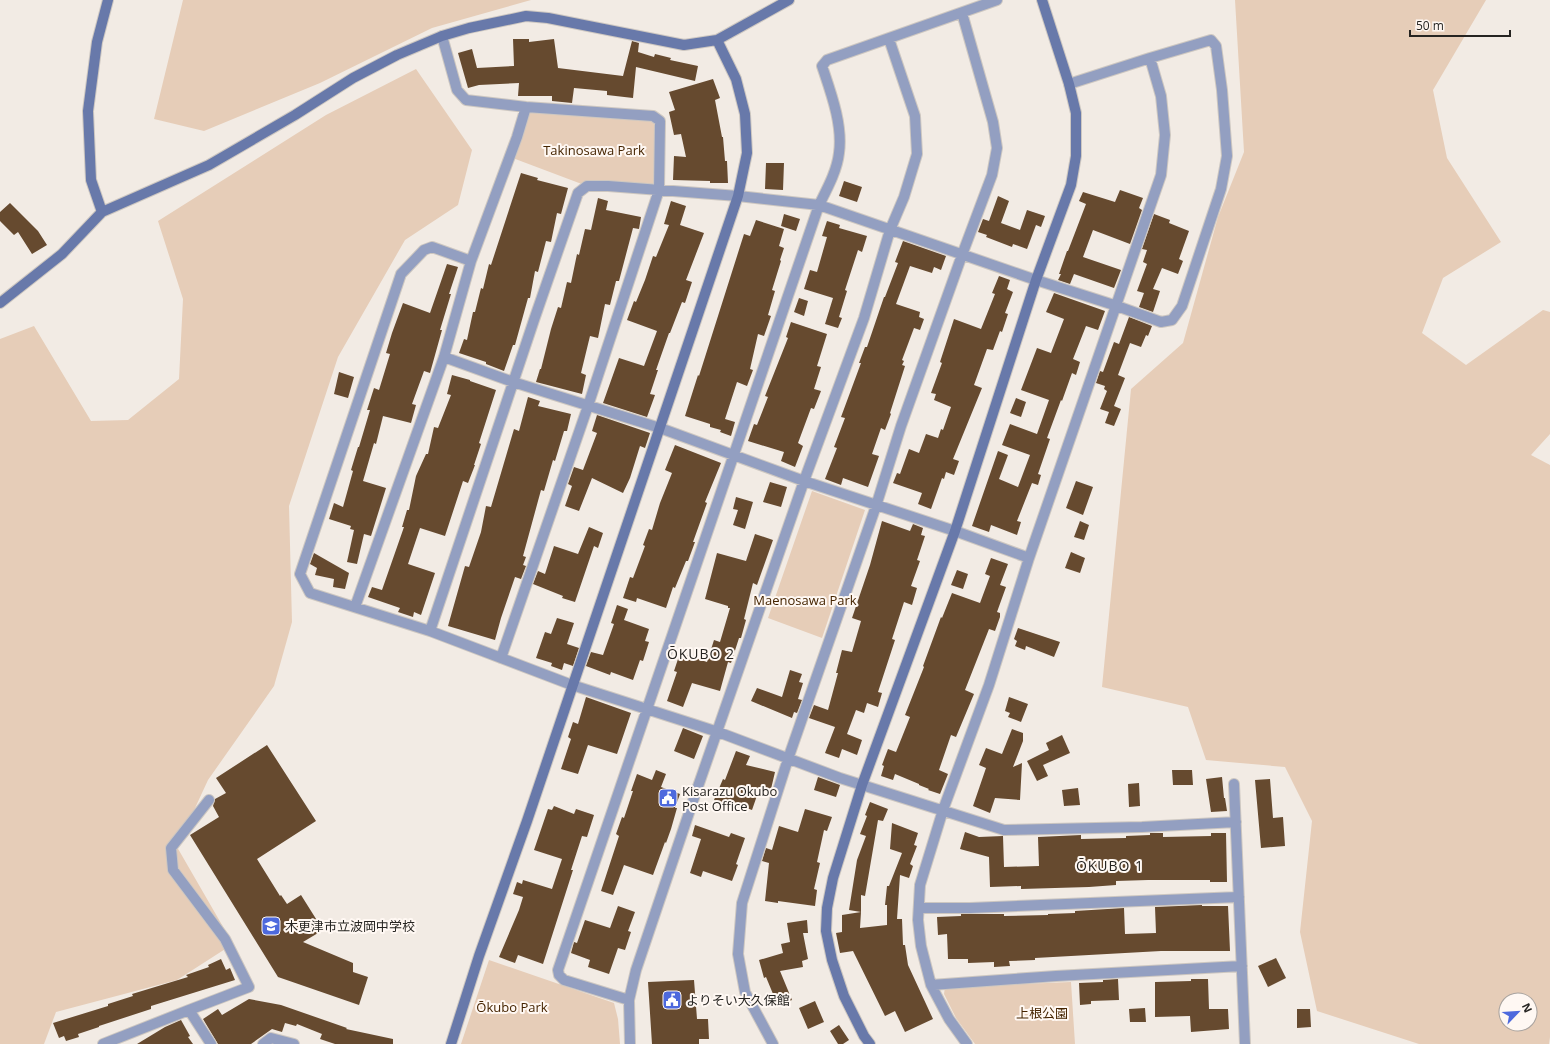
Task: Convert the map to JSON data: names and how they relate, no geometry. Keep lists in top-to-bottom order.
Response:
{
  "districts": ["ŌKUBO 2", "ŌKUBO 1"],
  "parks": [
    "Takinosawa Park",
    "Maenosawa Park",
    "Ōkubo Park",
    "上根公園"
  ],
  "places": {
    "public building": ["Kisarazu Okubo Post Office", "よりそい大久保館"],
    "school or university": ["木更津市立波岡中学校"]
  },
  "scale_bar": "50 m",
  "north": "top right"
}
